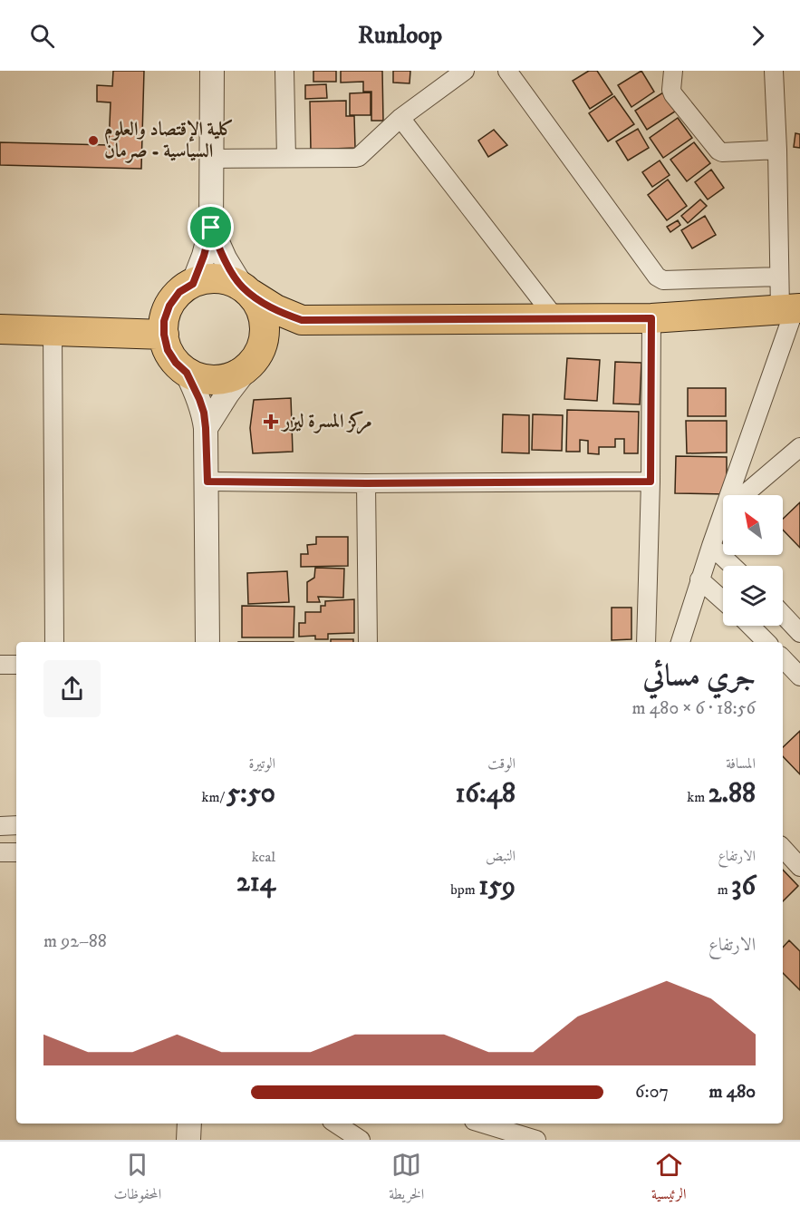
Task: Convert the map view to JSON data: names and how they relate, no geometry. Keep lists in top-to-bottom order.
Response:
{
  "places": {
    "other": ["كلية الإقتصاد والعلوم السياسية - صرمان"],
    "health": ["مركز المسرة ليزر"]
  },
  "north": "top left",
  "page": {
    "header": "Runloop",
    "heading": ["جري مسائي", "18:56 · 6 × 480 m"],
    "stats": [
      ["المسافة", "2.88 km"],
      ["الوقت", "16:48"],
      ["الوتيرة", "5:50 /km"],
      ["الارتفاع", "36 m"],
      ["النبض", "159 bpm"],
      ["kcal", "214"]
    ],
    "chart": ["الارتفاع", "88–92 m"],
    "list": [
      {
        "name": "480 m",
        "note": "6:07"
      }
    ],
    "tabs": ["الرئيسية", "الخريطة", "المحفوظات"]
  }
}
